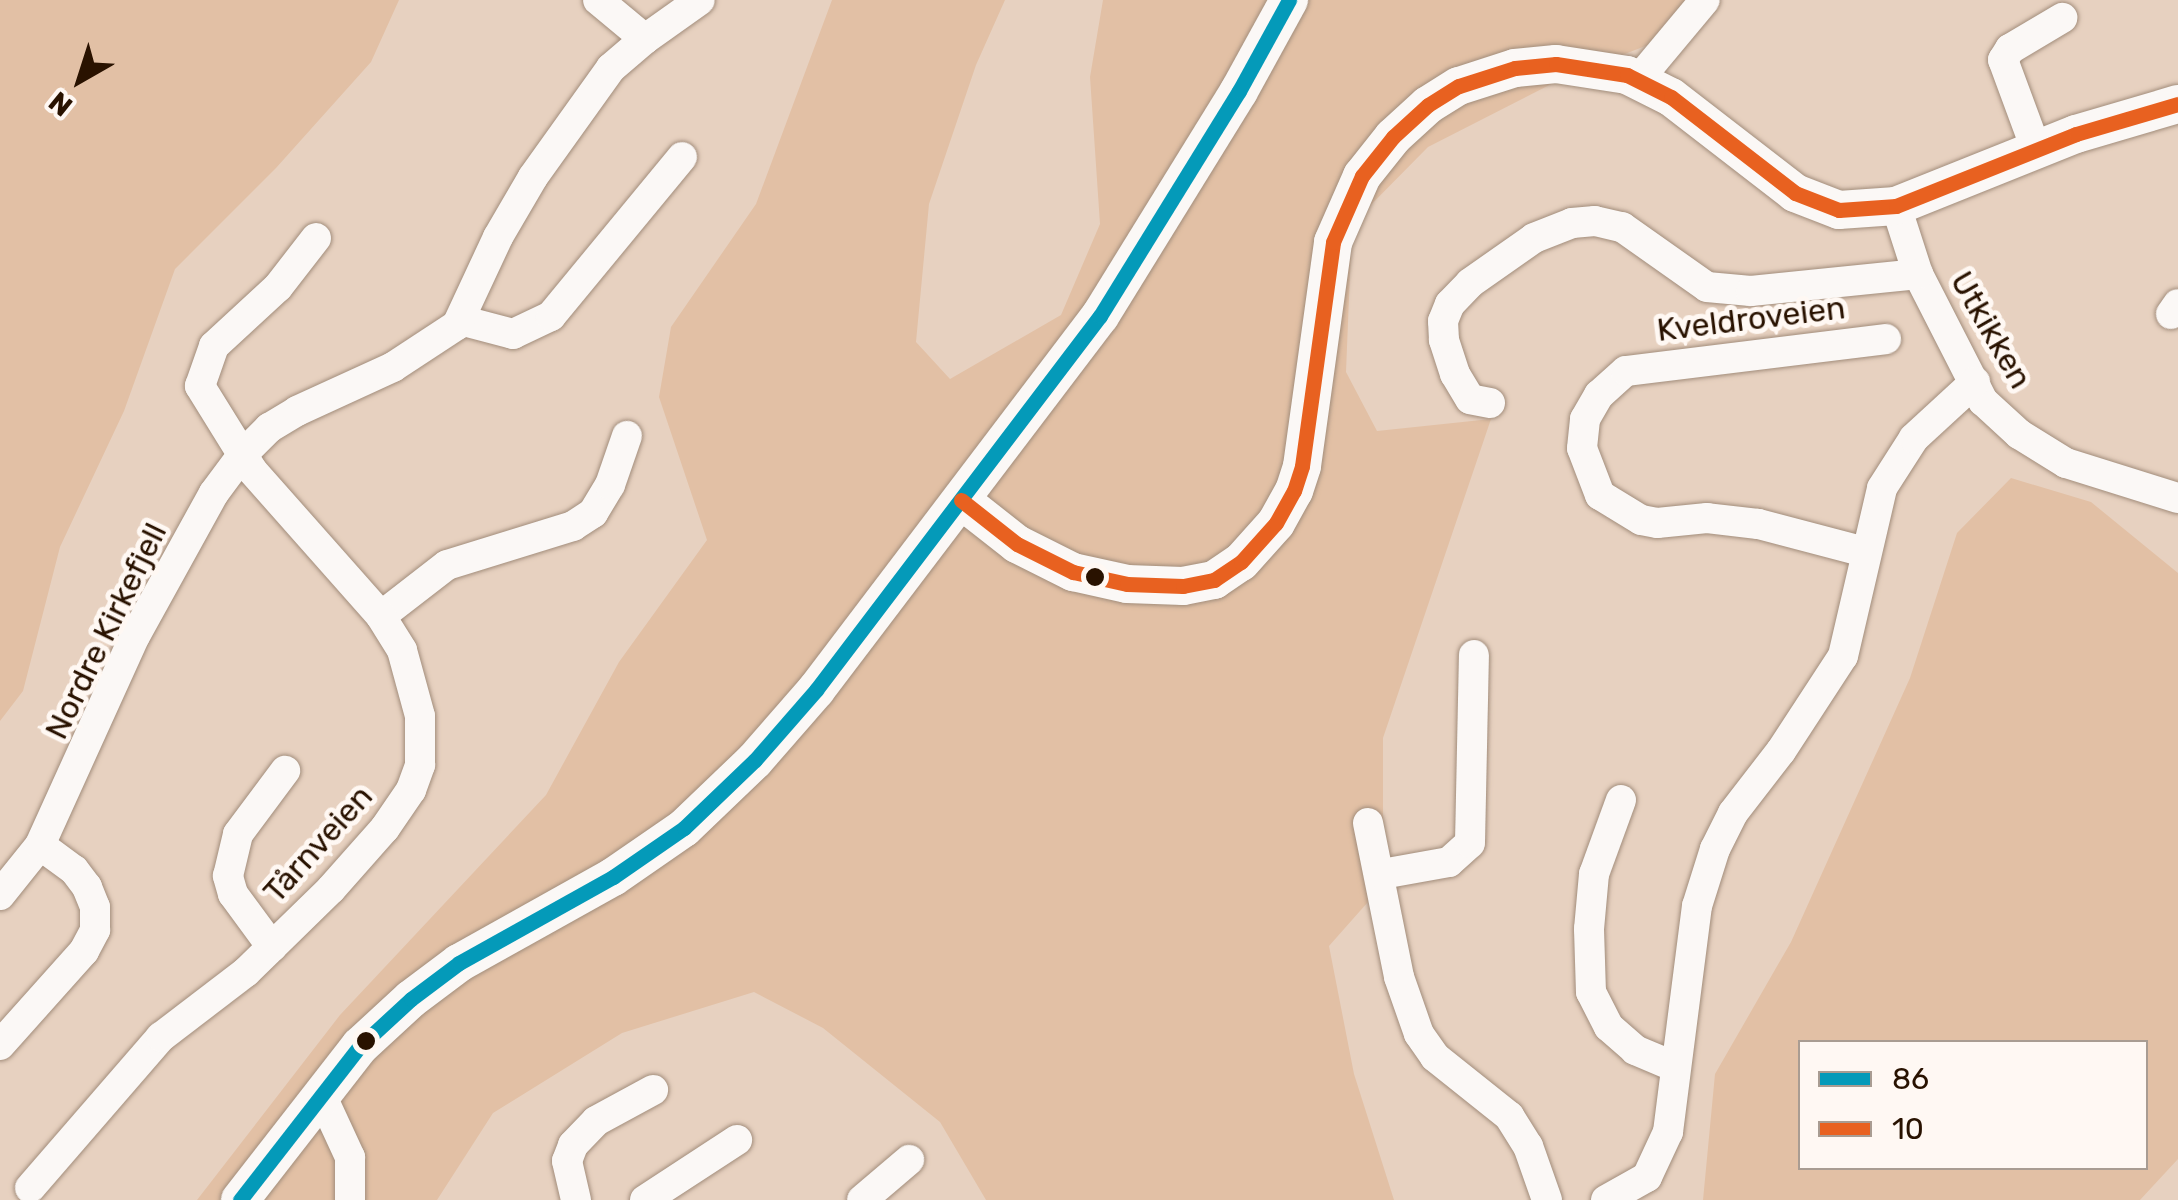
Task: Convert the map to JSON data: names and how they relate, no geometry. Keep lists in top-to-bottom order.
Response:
{
  "streets": {
    "street": [
      "Kveldroveien",
      "Utkikken",
      "Nordre Kirkefjell",
      "Tårnveien"
    ]
  },
  "crossings": [
    ["Nordre Kirkefjell", "Tårnveien"]
  ],
  "lines": ["transit line 86", "transit line 10"],
  "legend": ["86", "10"],
  "north": "bottom left"
}
